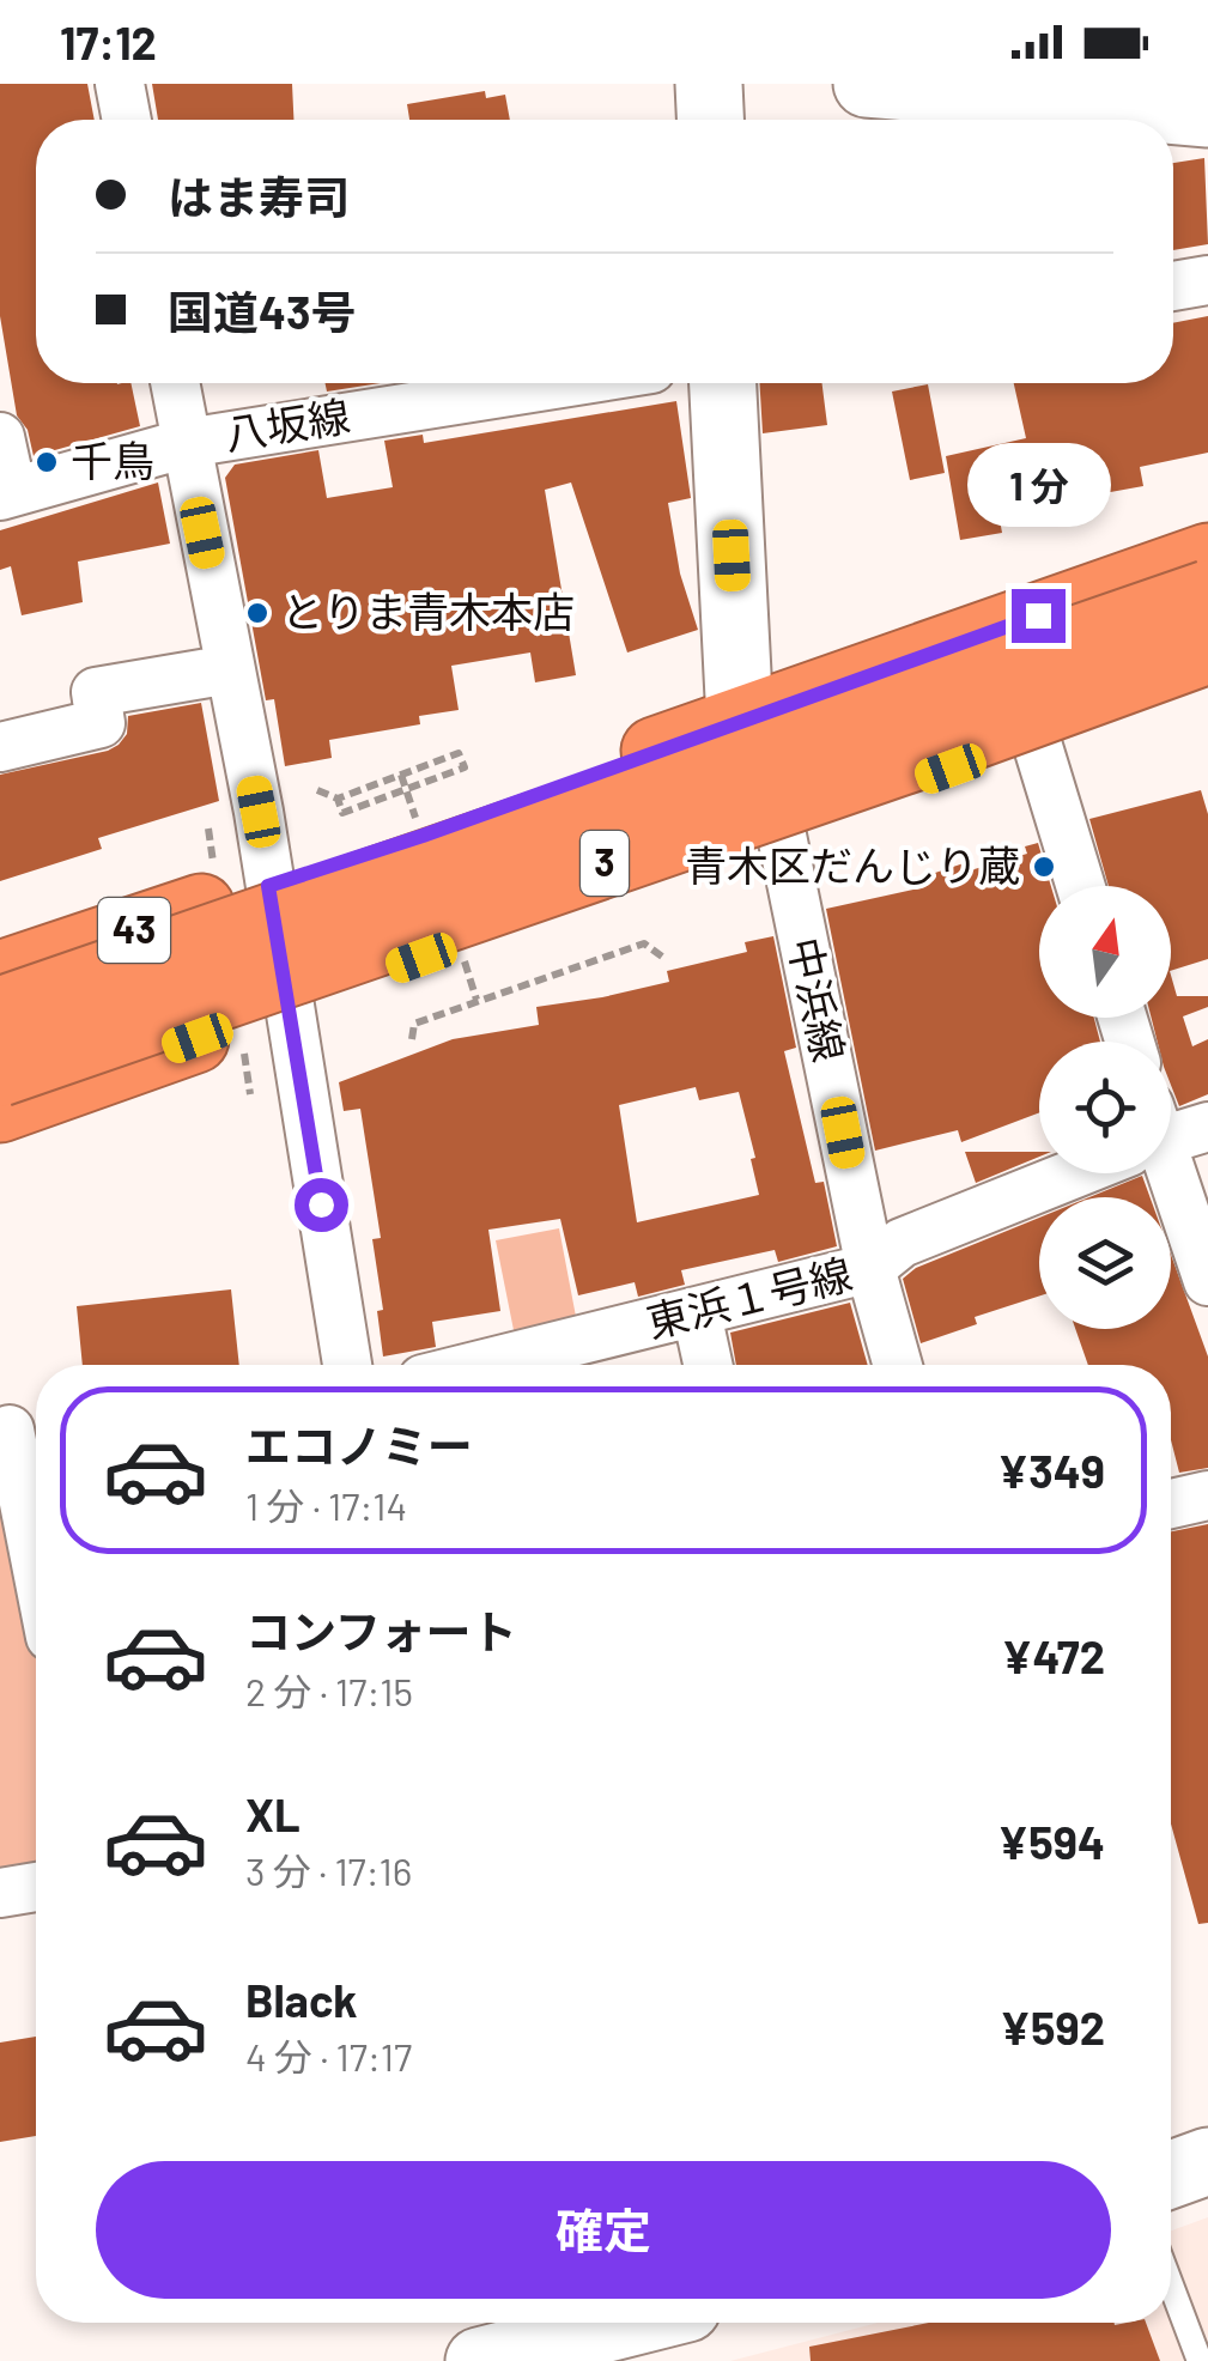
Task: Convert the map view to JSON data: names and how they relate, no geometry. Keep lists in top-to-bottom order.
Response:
{
  "streets": {
    "highway": ["3", "43"],
    "street": ["八坂線", "中浜線", "東浜１号線"]
  },
  "crossings": [
    ["中浜線", "東浜１号線"]
  ],
  "places": ["千鳥", "とりま青木本店", "青木区だんじり蔵"],
  "north": "top",
  "page": {
    "status": "17:12",
    "banner": ["はま寿司", "国道43号"],
    "bubble": "1 分",
    "list": [
      {
        "name": "エコノミー",
        "note": "1 分 · 17:14",
        "value": "¥349"
      },
      {
        "name": "コンフォート",
        "note": "2 分 · 17:15",
        "value": "¥472"
      },
      {
        "name": "XL",
        "note": "3 分 · 17:16",
        "value": "¥594"
      },
      {
        "name": "Black",
        "note": "4 分 · 17:17",
        "value": "¥592"
      }
    ],
    "buttons": "確定"
  }
}
